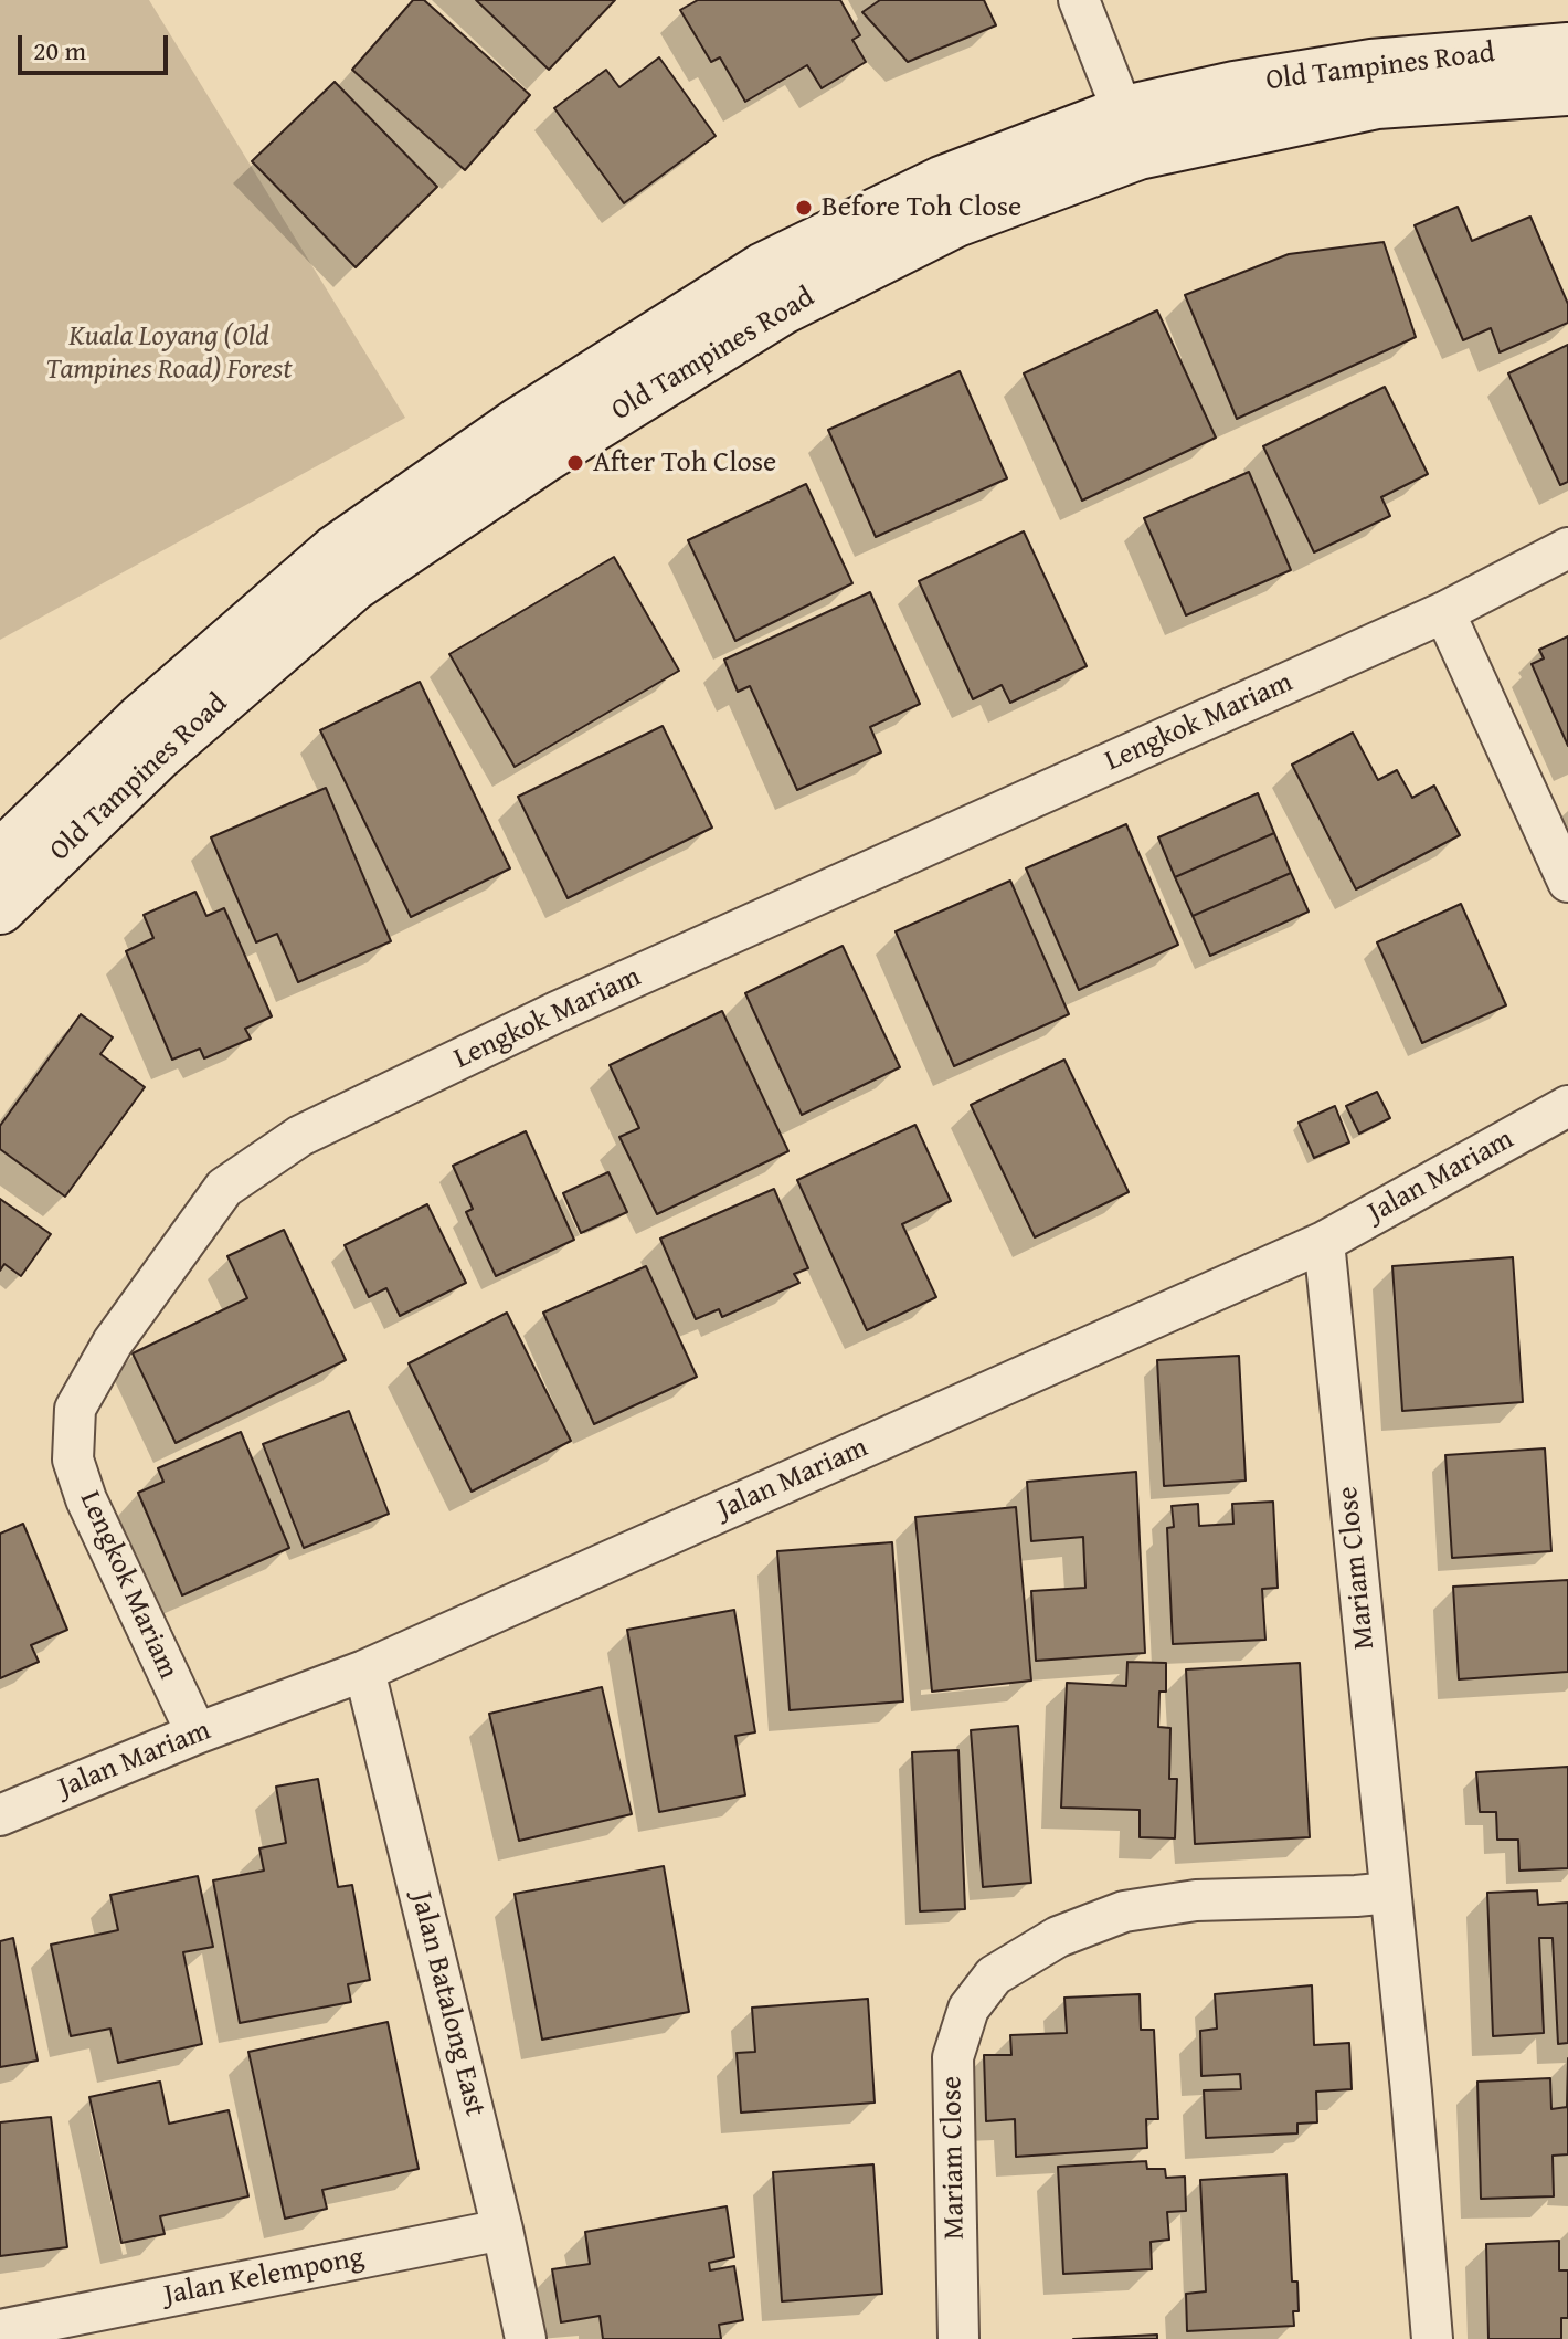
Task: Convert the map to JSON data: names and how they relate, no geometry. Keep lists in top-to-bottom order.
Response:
{
  "streets": {
    "street": [
      "Old Tampines Road",
      "Lengkok Mariam",
      "Jalan Mariam",
      "Mariam Close",
      "Jalan Batalong East",
      "Jalan Kelempong"
    ]
  },
  "crossings": [
    ["Lengkok Mariam", "Jalan Mariam"],
    ["Jalan Mariam", "Mariam Close"],
    ["Jalan Mariam", "Jalan Batalong East"],
    ["Jalan Batalong East", "Jalan Kelempong"]
  ],
  "parks": ["Kuala Loyang (Old Tampines Road) Forest"],
  "places": ["Before Toh Close", "After Toh Close"],
  "scale_bar": "20 m"
}
